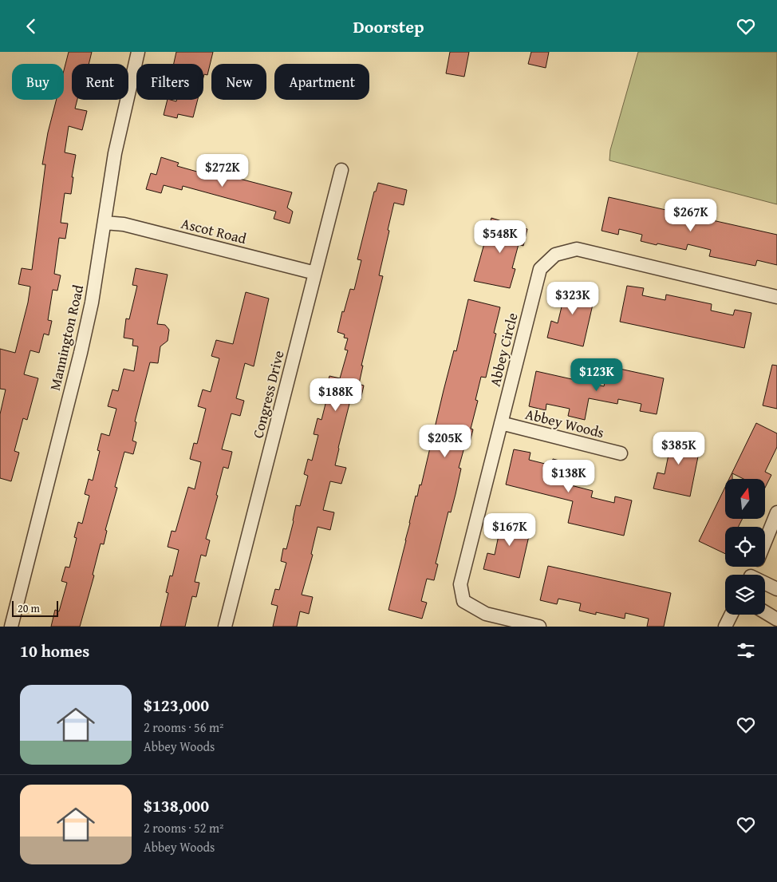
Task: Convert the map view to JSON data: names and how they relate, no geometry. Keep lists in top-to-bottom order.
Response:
{
  "streets": {
    "street": [
      "Ascot Road",
      "Mannington Road",
      "Abbey Circle",
      "Congress Drive",
      "Abbey Woods"
    ]
  },
  "crossings": [
    ["Ascot Road", "Mannington Road"],
    ["Ascot Road", "Congress Drive"],
    ["Abbey Circle", "Abbey Woods"]
  ],
  "scale_bar": "20 m",
  "north": "top",
  "page": {
    "header": "Doorstep",
    "chip": [
      "Buy",
      "Rent",
      "Filters",
      "New",
      "Apartment"
    ],
    "price": [
      "$272K",
      "$267K",
      "$548K",
      "$323K",
      "$123K",
      "$188K",
      "$205K",
      "$385K",
      "$138K",
      "$167K"
    ],
    "scale": "20 m",
    "heading": "10 homes",
    "list": [
      {
        "name": "$123,000",
        "note": "2 rooms · 56 m² · Abbey Woods"
      },
      {
        "name": "$138,000",
        "note": "2 rooms · 52 m² · Abbey Woods"
      }
    ]
  }
}
